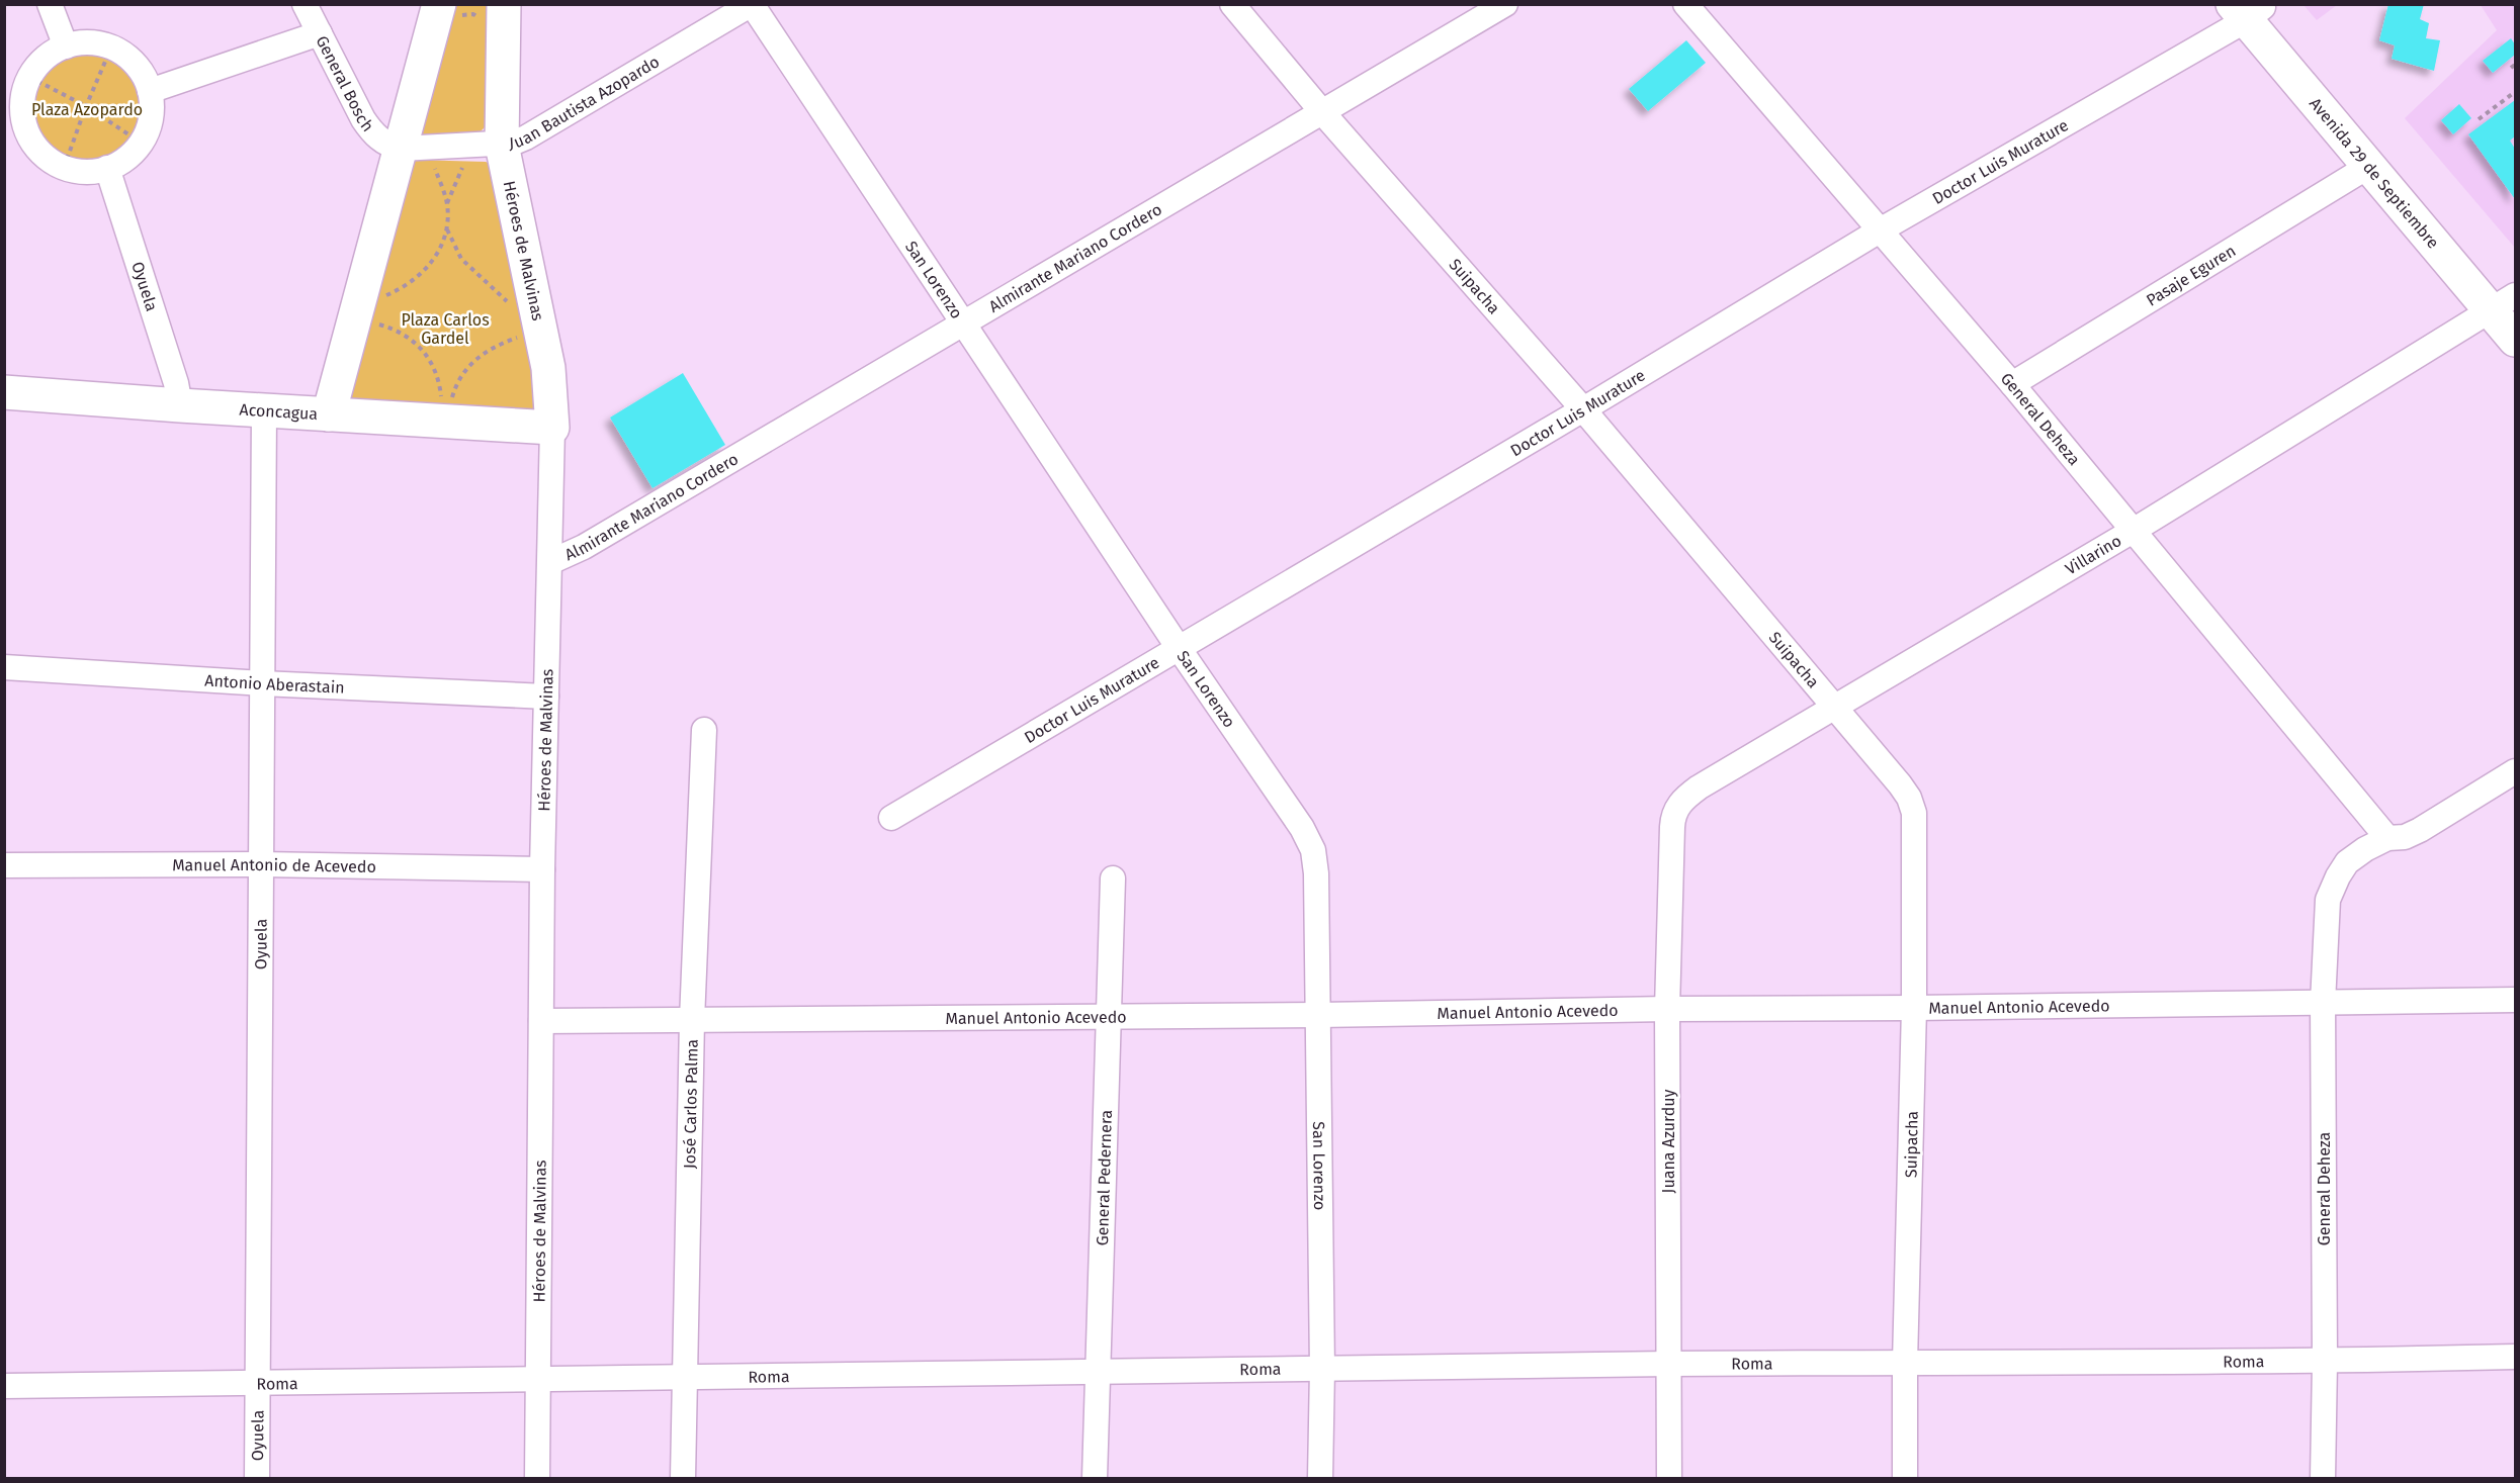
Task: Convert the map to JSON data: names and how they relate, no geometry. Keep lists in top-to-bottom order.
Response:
{
  "streets": {
    "street": [
      "General Bosch",
      "Juan Bautista Azopardo",
      "Doctor Luis Murature",
      "Avenida 29 de Septiembre",
      "Héroes de Malvinas",
      "Almirante Mariano Cordero",
      "Pasaje Eguren",
      "San Lorenzo",
      "Suipacha",
      "Oyuela",
      "Aconcagua",
      "General Deheza",
      "Villarino",
      "Antonio Aberastain",
      "Manuel Antonio de Acevedo",
      "Manuel Antonio Acevedo",
      "José Carlos Palma",
      "Juana Azurduy",
      "General Pedernera",
      "Roma"
    ]
  },
  "crossings": [
    ["General Bosch", "Juan Bautista Azopardo"],
    ["Juan Bautista Azopardo", "Héroes de Malvinas"],
    ["Juan Bautista Azopardo", "San Lorenzo"],
    ["Doctor Luis Murature", "Avenida 29 de Septiembre"],
    ["Doctor Luis Murature", "San Lorenzo"],
    ["Doctor Luis Murature", "Suipacha"],
    ["Doctor Luis Murature", "General Deheza"],
    ["Avenida 29 de Septiembre", "Pasaje Eguren"],
    ["Avenida 29 de Septiembre", "Villarino"],
    ["Héroes de Malvinas", "Almirante Mariano Cordero"],
    ["Héroes de Malvinas", "Aconcagua"],
    ["Héroes de Malvinas", "Antonio Aberastain"],
    ["Héroes de Malvinas", "Manuel Antonio de Acevedo"],
    ["Héroes de Malvinas", "Manuel Antonio Acevedo"],
    ["Héroes de Malvinas", "Roma"],
    ["Almirante Mariano Cordero", "San Lorenzo"],
    ["Almirante Mariano Cordero", "Suipacha"],
    ["Pasaje Eguren", "General Deheza"],
    ["San Lorenzo", "Manuel Antonio Acevedo"],
    ["San Lorenzo", "Roma"],
    ["Suipacha", "Villarino"],
    ["Suipacha", "Manuel Antonio Acevedo"],
    ["Suipacha", "Roma"],
    ["Oyuela", "Aconcagua"],
    ["Oyuela", "Antonio Aberastain"],
    ["Oyuela", "Manuel Antonio de Acevedo"],
    ["Oyuela", "Roma"],
    ["General Deheza", "Villarino"],
    ["General Deheza", "Manuel Antonio Acevedo"],
    ["General Deheza", "Roma"],
    ["Villarino", "Juana Azurduy"],
    ["Manuel Antonio Acevedo", "José Carlos Palma"],
    ["Manuel Antonio Acevedo", "Juana Azurduy"],
    ["Manuel Antonio Acevedo", "General Pedernera"],
    ["José Carlos Palma", "Roma"],
    ["Juana Azurduy", "Roma"],
    ["General Pedernera", "Roma"]
  ],
  "parks": ["Plaza Azopardo", "Plaza Carlos Gardel"]
}
